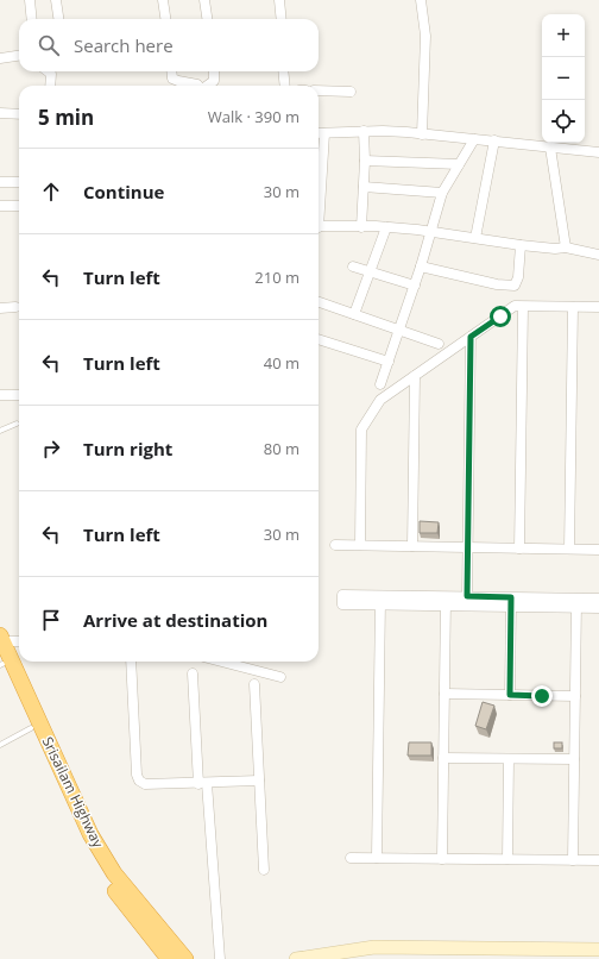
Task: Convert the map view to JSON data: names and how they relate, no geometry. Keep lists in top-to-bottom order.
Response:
{
  "streets": {
    "highway": ["Srisailam Highway"]
  },
  "page": {
    "map_buttons": ["+", "−"],
    "search": "Search here",
    "heading": ["5 min", "Walk · 390 m"],
    "list": [
      ["Continue", "30 m"],
      ["Turn left", "210 m"],
      ["Turn left", "40 m"],
      ["Turn right", "80 m"],
      ["Turn left", "30 m"],
      "Arrive at destination"
    ]
  }
}
